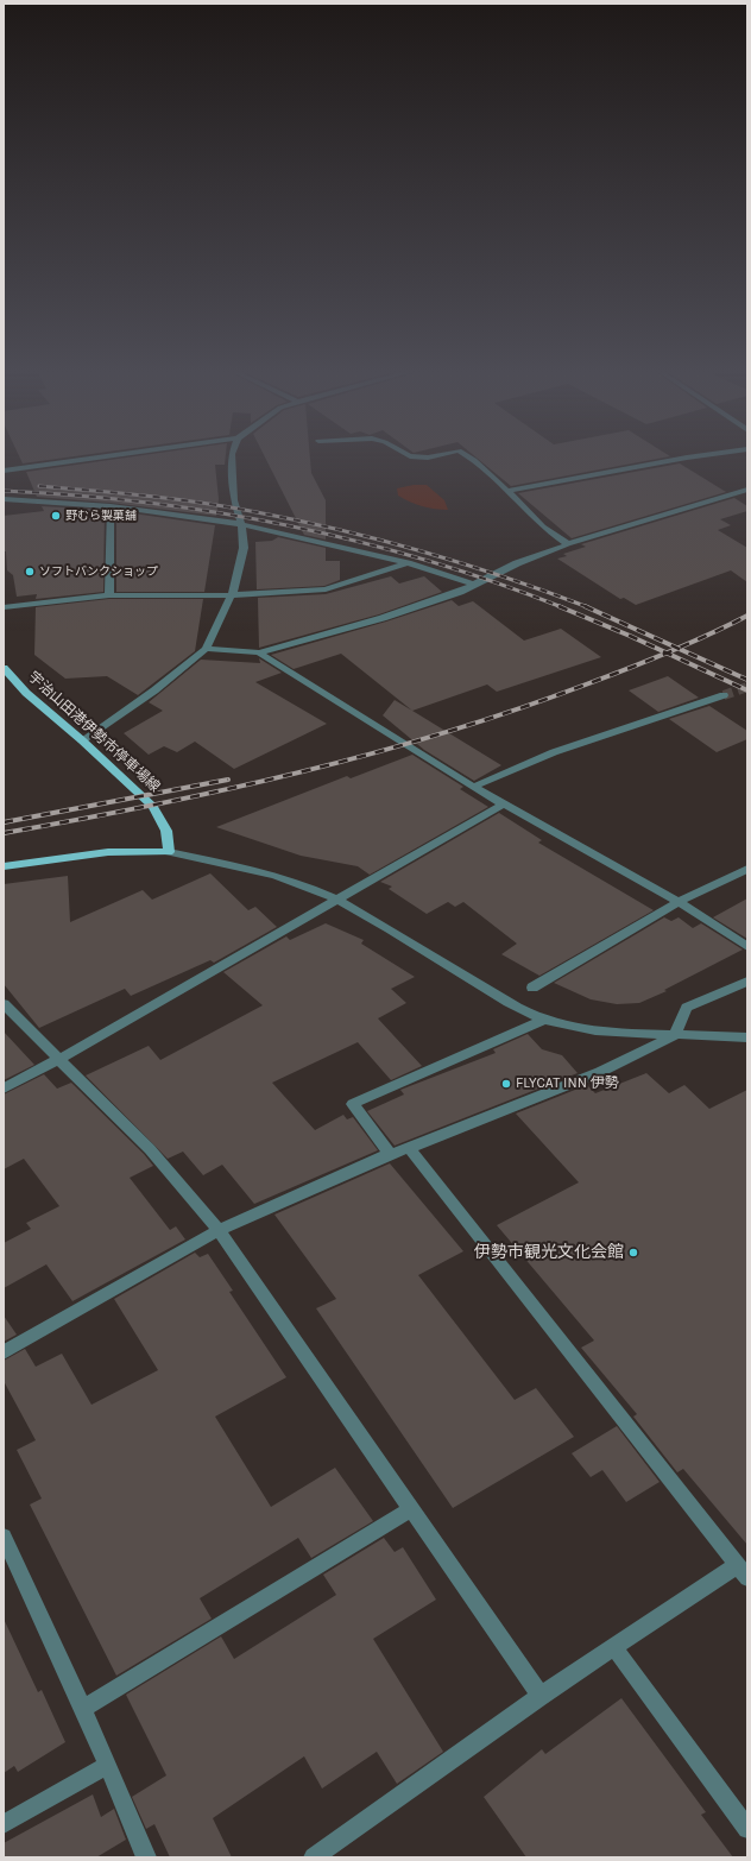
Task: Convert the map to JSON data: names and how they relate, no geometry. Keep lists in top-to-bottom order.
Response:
{
  "streets": {
    "main road": ["宇治山田港伊勢市停車場線"]
  },
  "places": [
    "野むら製菓舗",
    "ソフトバンクショップ",
    "FLYCAT INN 伊勢",
    "伊勢市観光文化会館"
  ]
}
